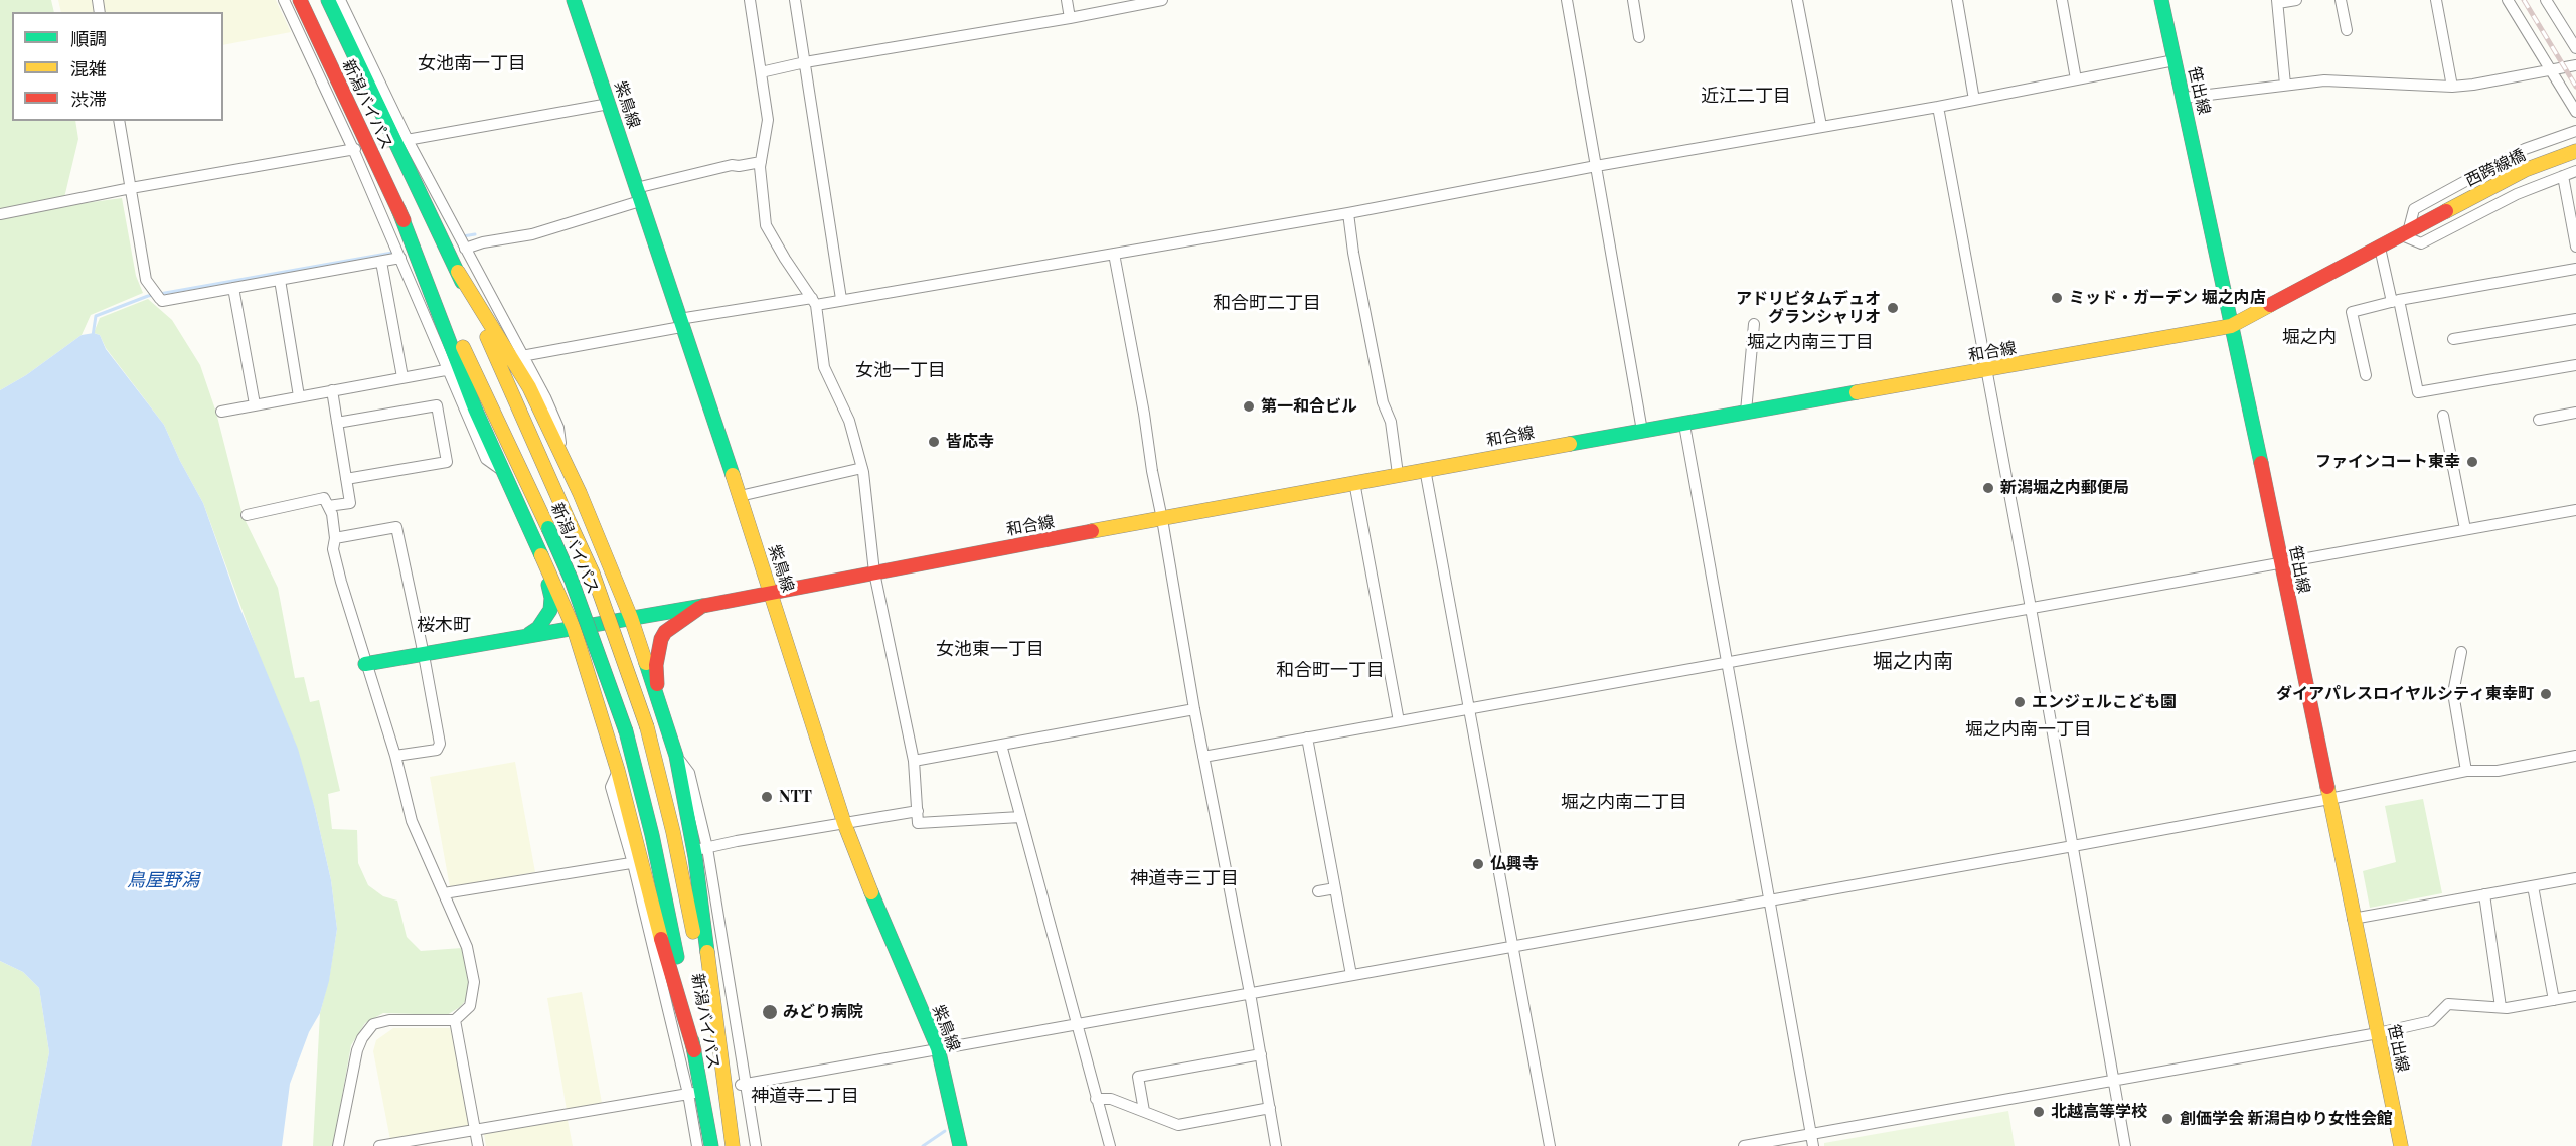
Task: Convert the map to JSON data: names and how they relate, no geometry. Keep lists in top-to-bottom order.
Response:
{
  "streets": {
    "main road": [
      "笹出線",
      "新潟バイパス",
      "紫鳥線",
      "西跨線橋",
      "和合線"
    ]
  },
  "crossings": [
    ["笹出線", "和合線"],
    ["紫鳥線", "和合線"],
    ["西跨線橋", "和合線"]
  ],
  "districts": [
    "女池南一丁目",
    "近江二丁目",
    "和合町二丁目",
    "堀之内",
    "堀之内南三丁目",
    "女池一丁目",
    "桜木町",
    "女池東一丁目",
    "堀之内南",
    "和合町一丁目",
    "堀之内南一丁目",
    "堀之内南二丁目",
    "神道寺三丁目",
    "神道寺二丁目"
  ],
  "water": ["鳥屋野潟"],
  "places": [
    "ミッド・ガーデン 堀之内店",
    "アドリビタムデュオ グランシャリオ",
    "第一和合ビル",
    "皆応寺",
    "ファインコート東幸",
    "新潟堀之内郵便局",
    "ダイアパレスロイヤルシティ東幸町",
    "エンジェルこども園",
    "NTT",
    "仏興寺",
    "みどり病院",
    "北越高等学校",
    "創価学会 新潟白ゆり女性会館"
  ],
  "legend": ["順調", "混雑", "渋滞"]
}
